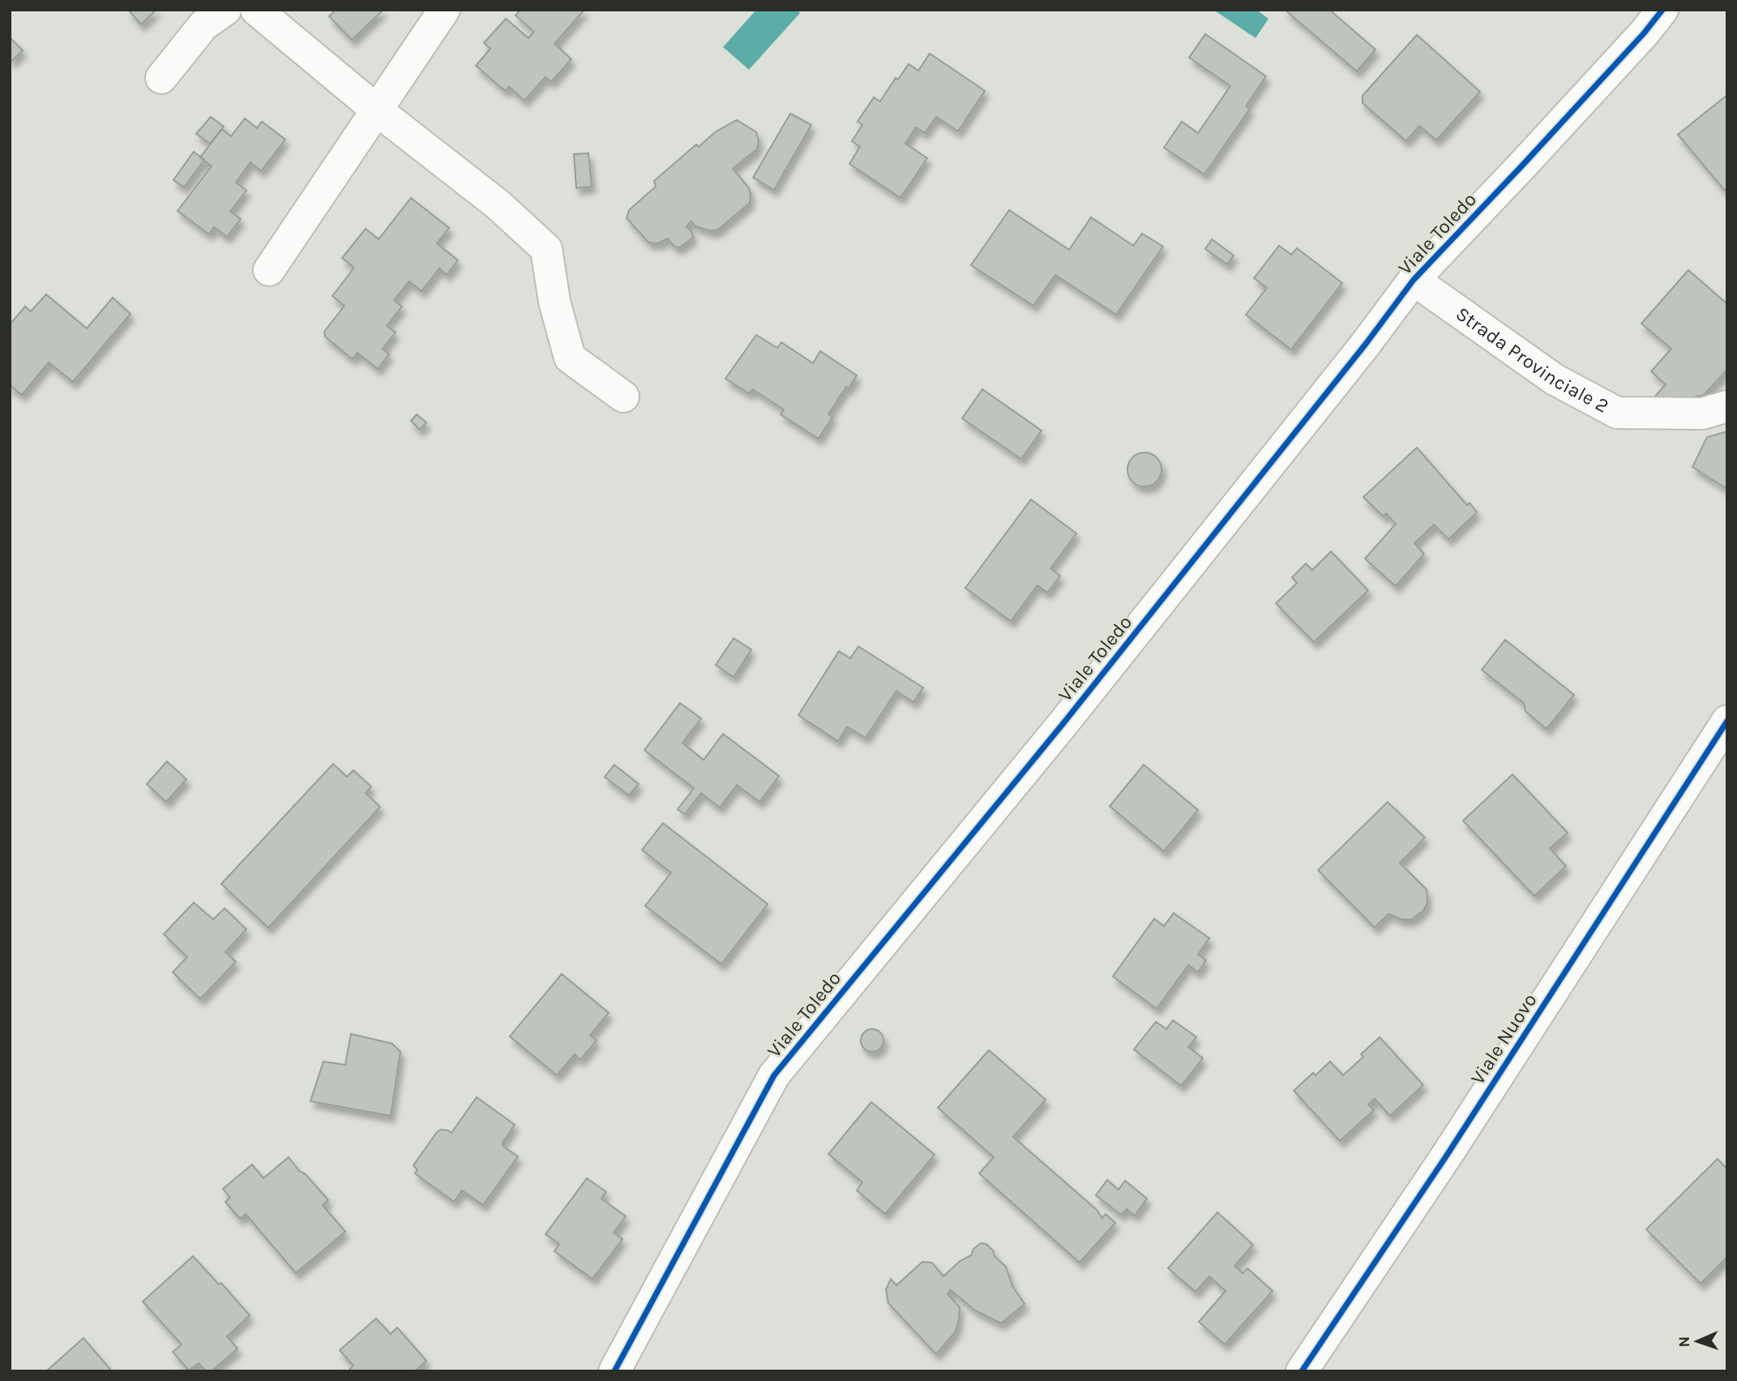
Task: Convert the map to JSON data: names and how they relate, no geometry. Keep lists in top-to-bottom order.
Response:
{
  "streets": {
    "street": ["Viale Toledo", "Strada Provinciale 2", "Viale Nuovo"]
  },
  "crossings": [
    ["Viale Toledo", "Strada Provinciale 2"]
  ],
  "north": "left"
}
